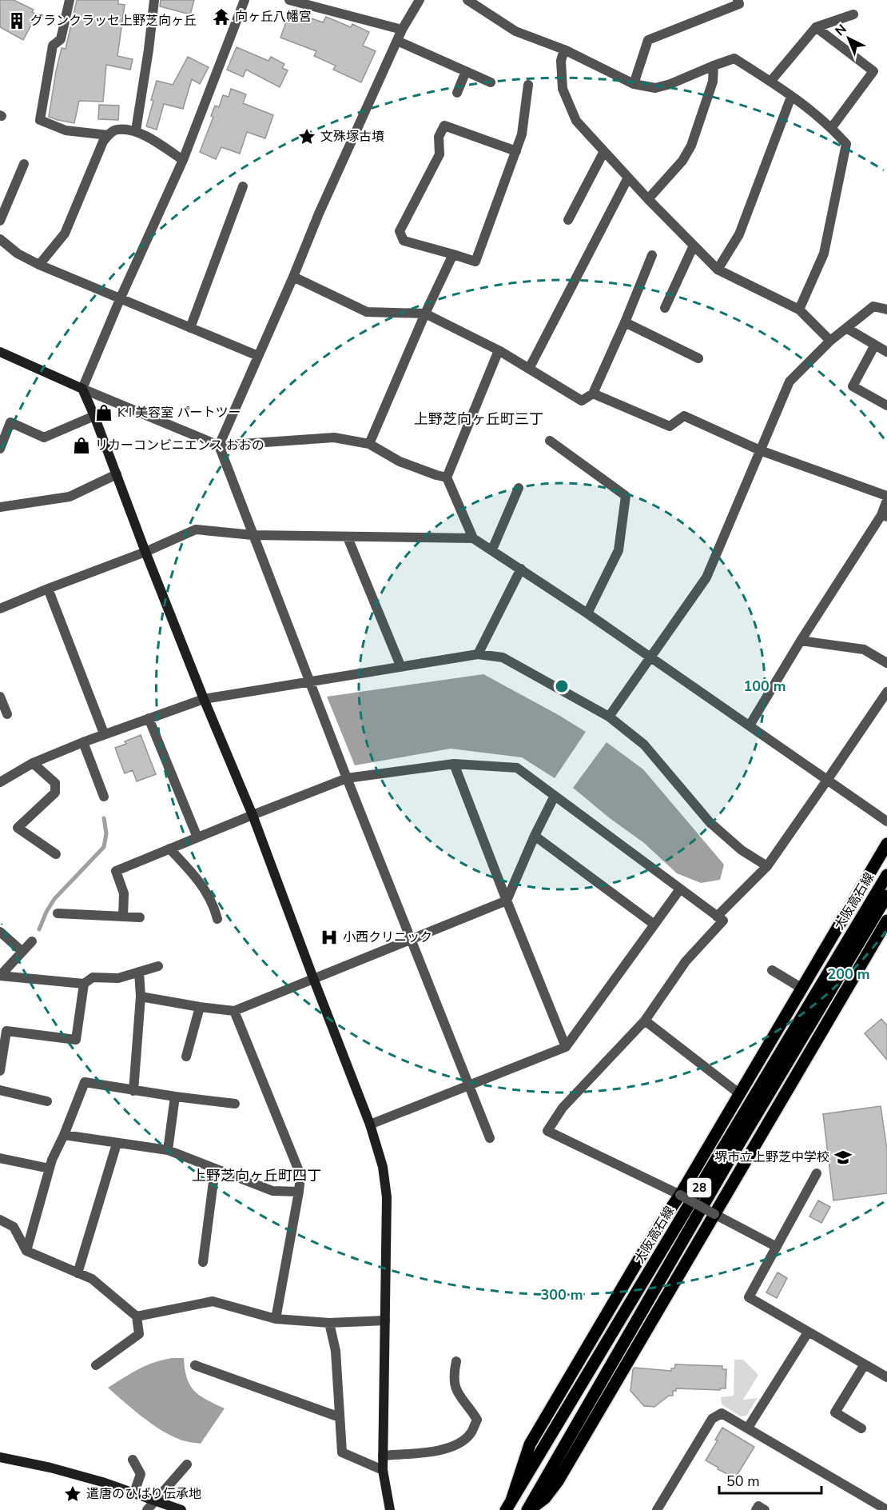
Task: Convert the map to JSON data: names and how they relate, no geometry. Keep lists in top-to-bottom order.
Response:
{
  "streets": {
    "main road": ["大阪高石線", "28"]
  },
  "districts": ["上野芝向ヶ丘町三丁", "上野芝向ヶ丘町四丁"],
  "places": {
    "temple": ["向ヶ丘八幡宮"],
    "building": ["グランクラッセ上野芝向ヶ丘"],
    "place": ["文殊塚古墳", "遣唐のひばり伝承地"],
    "shop": ["K I 美容室 パートツー", "リカーコンビニエンス おおの"],
    "hospital": ["小西クリニック"],
    "school or university": ["堺市立上野芝中学校"]
  },
  "scale_bar": "50 m",
  "north": "top left",
  "rings": ["100 m", "200 m", "300 m"]
}
